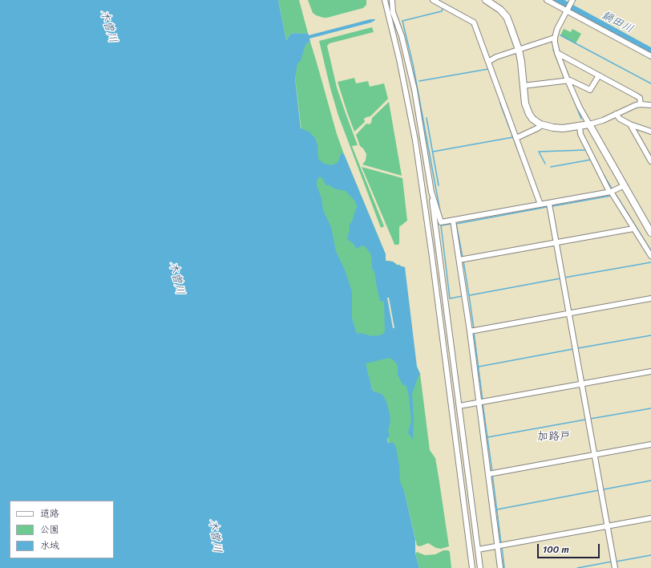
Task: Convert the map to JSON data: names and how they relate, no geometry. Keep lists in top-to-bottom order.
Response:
{
  "districts": ["加路戸"],
  "water": ["鍋田川", "木曽川"],
  "legend": ["道路", "公園", "水域"],
  "scale_bar": "100 m"
}
